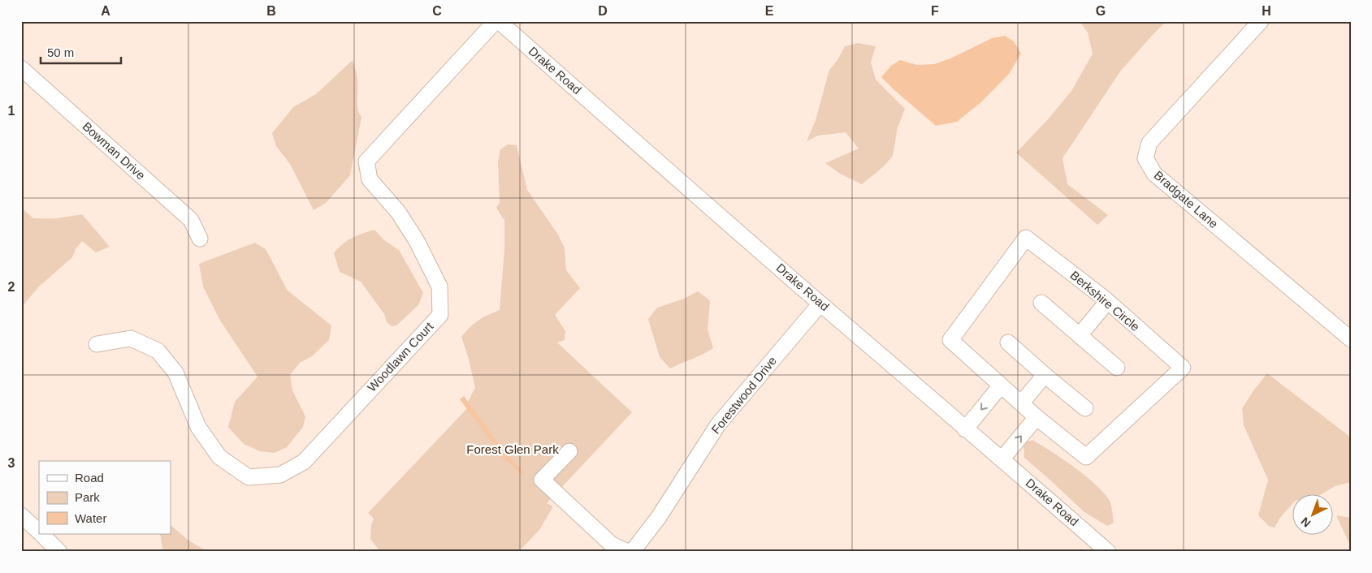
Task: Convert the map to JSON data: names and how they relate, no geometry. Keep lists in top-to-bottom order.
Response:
{
  "streets": {
    "street": [
      "Drake Road",
      "Bowman Drive",
      "Bradgate Lane",
      "Berkshire Circle",
      "Woodlawn Court",
      "Forestwood Drive"
    ]
  },
  "crossings": [
    ["Drake Road", "Woodlawn Court"],
    ["Drake Road", "Forestwood Drive"]
  ],
  "parks": ["Forest Glen Park"],
  "legend": ["Road", "Park", "Water"],
  "scale_bar": "50 m",
  "north": "bottom left",
  "grid": {
    "columns": [
      "A",
      "B",
      "C",
      "D",
      "E",
      "F",
      "G",
      "H"
    ],
    "rows": ["1", "2", "3"]
  }
}
